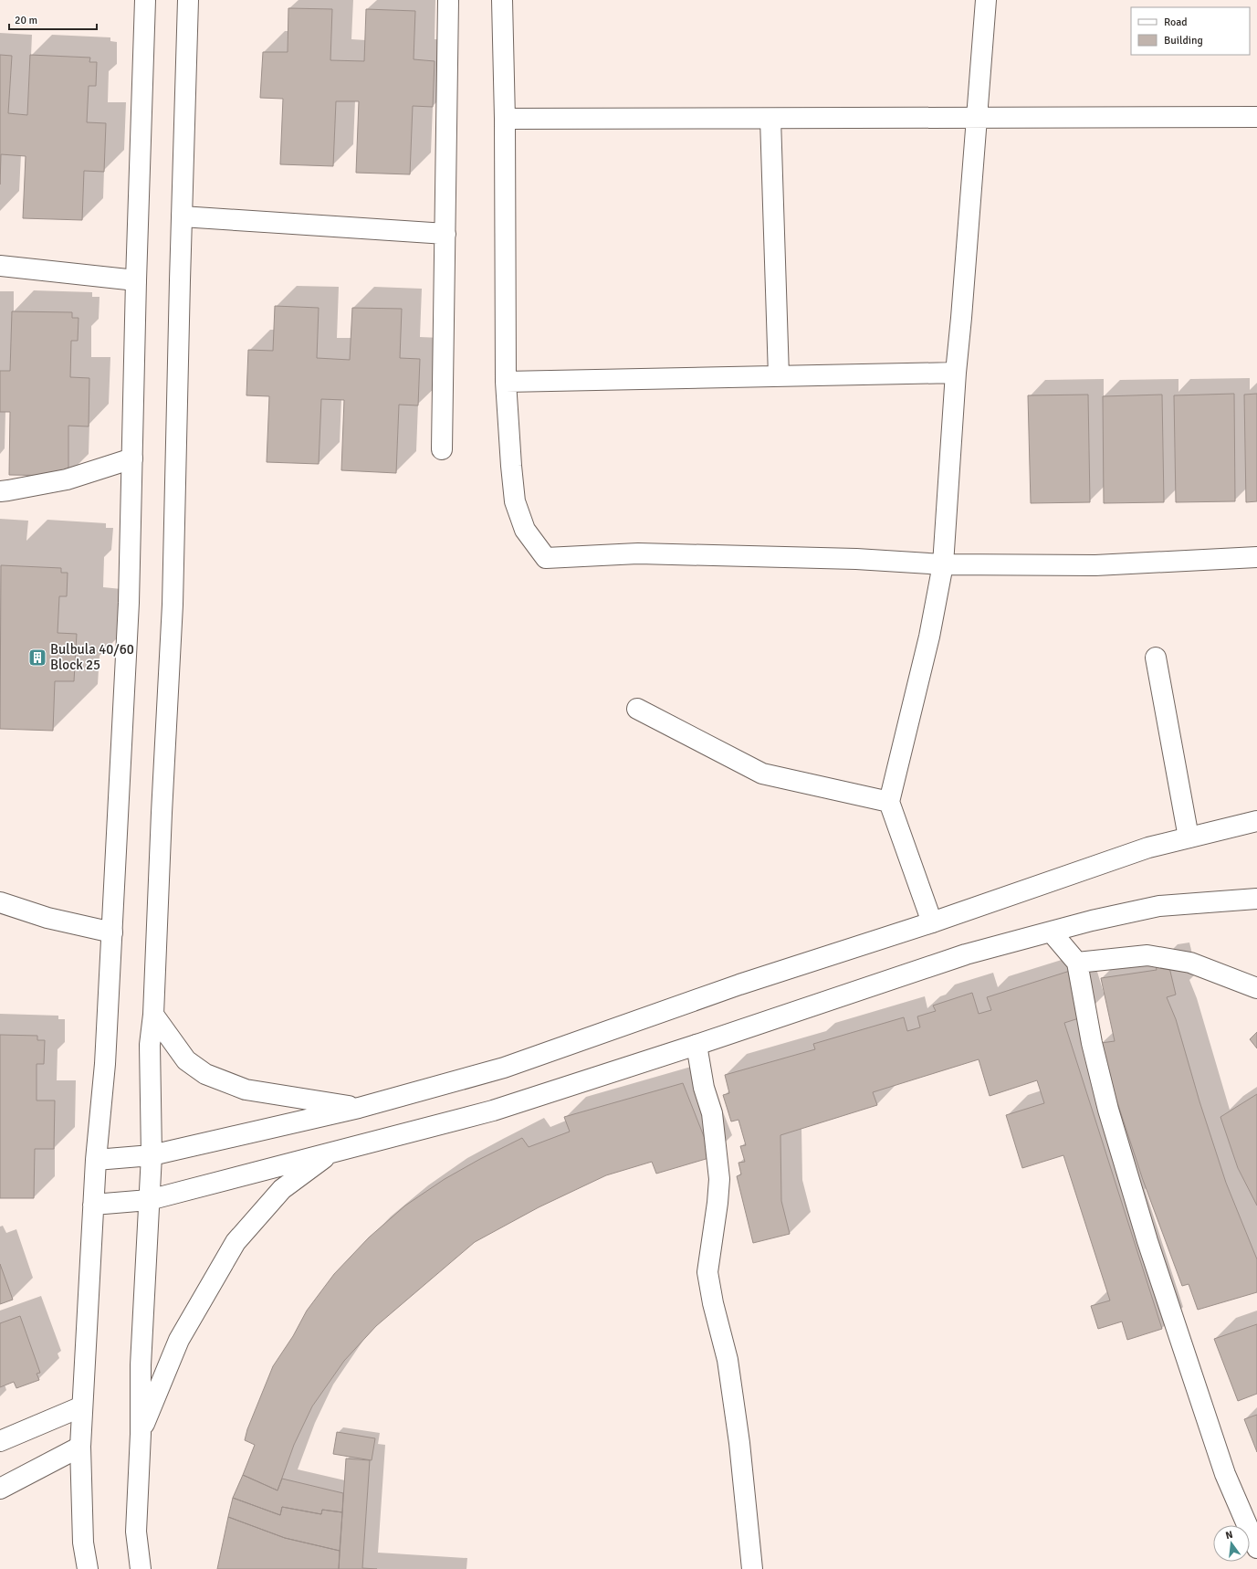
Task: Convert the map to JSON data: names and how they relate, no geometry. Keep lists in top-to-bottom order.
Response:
{
  "places": {
    "building": ["Bulbula 40/60 Block 25"]
  },
  "legend": ["Road", "Building"],
  "scale_bar": "20 m",
  "north": "top"
}
